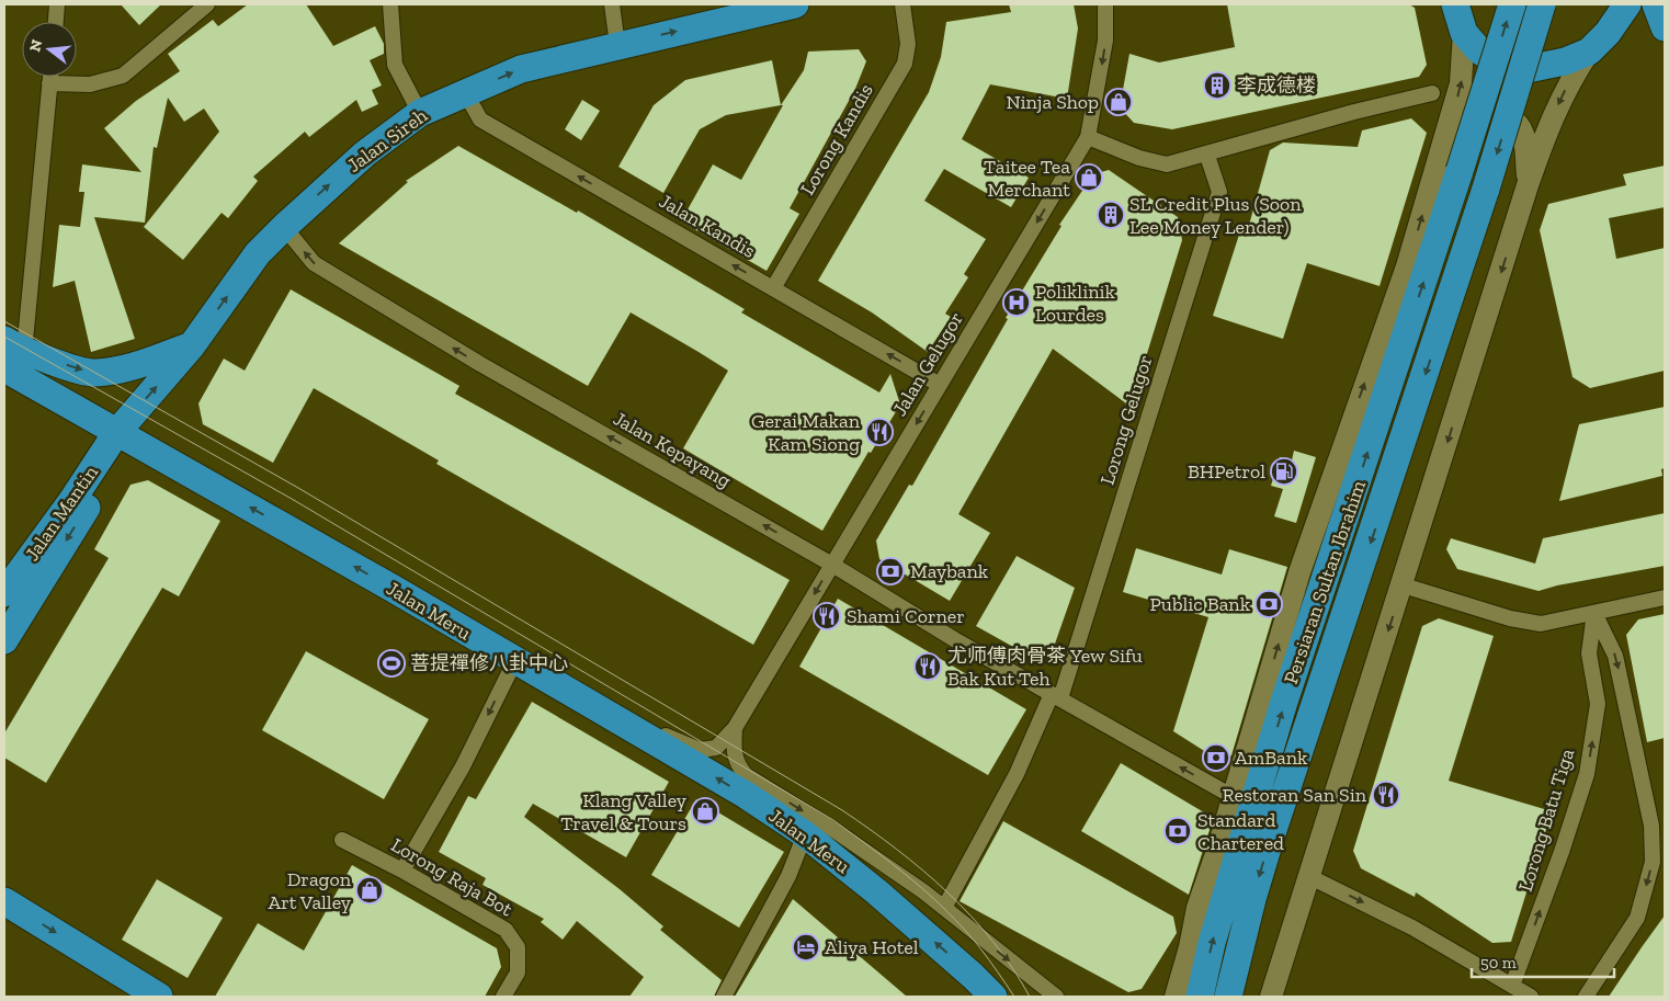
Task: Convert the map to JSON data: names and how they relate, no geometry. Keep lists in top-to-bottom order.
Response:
{
  "streets": {
    "highway": [
      "Jalan Sireh",
      "Jalan Mantin",
      "Persiaran Sultan Ibrahim",
      "Jalan Meru"
    ],
    "street": [
      "Lorong Kandis",
      "Jalan Kandis",
      "Jalan Gelugor",
      "Lorong Gelugor",
      "Jalan Kepayang",
      "Lorong Batu Tiga",
      "Lorong Raja Bot"
    ]
  },
  "crossings": [
    ["Lorong Kandis", "Jalan Kandis"],
    ["Jalan Sireh", "Jalan Kandis"],
    ["Jalan Sireh", "Jalan Kepayang"],
    ["Jalan Sireh", "Jalan Mantin"],
    ["Jalan Sireh", "Jalan Meru"],
    ["Jalan Kandis", "Jalan Gelugor"],
    ["Jalan Gelugor", "Jalan Kepayang"],
    ["Jalan Gelugor", "Jalan Meru"],
    ["Lorong Gelugor", "Jalan Kepayang"],
    ["Lorong Gelugor", "Jalan Meru"],
    ["Jalan Mantin", "Jalan Meru"]
  ],
  "one_way": [
    "Jalan Sireh",
    "Jalan Kandis",
    "Jalan Gelugor",
    "Jalan Kepayang"
  ],
  "places": {
    "building": ["李成德楼", "SL Credit Plus (Soon Lee Money Lender)"],
    "shop": [
      "Ninja Shop",
      "Taitee Tea Merchant",
      "Klang Valley Travel & Tours",
      "Dragon Art Valley"
    ],
    "hospital": ["Poliklinik Lourdes"],
    "restaurant": [
      "Gerai Makan Kam Siong",
      "Shami Corner",
      "尤师傅肉骨茶 Yew Sifu Bak Kut Teh",
      "Restoran San Sin"
    ],
    "fuel station": ["BHPetrol"],
    "bank": [
      "Maybank",
      "Public Bank",
      "AmBank",
      "Standard Chartered"
    ],
    "sports": ["菩提禪修八卦中心"],
    "hotel": ["Aliya Hotel"]
  },
  "scale_bar": "50 m",
  "north": "left"
}
